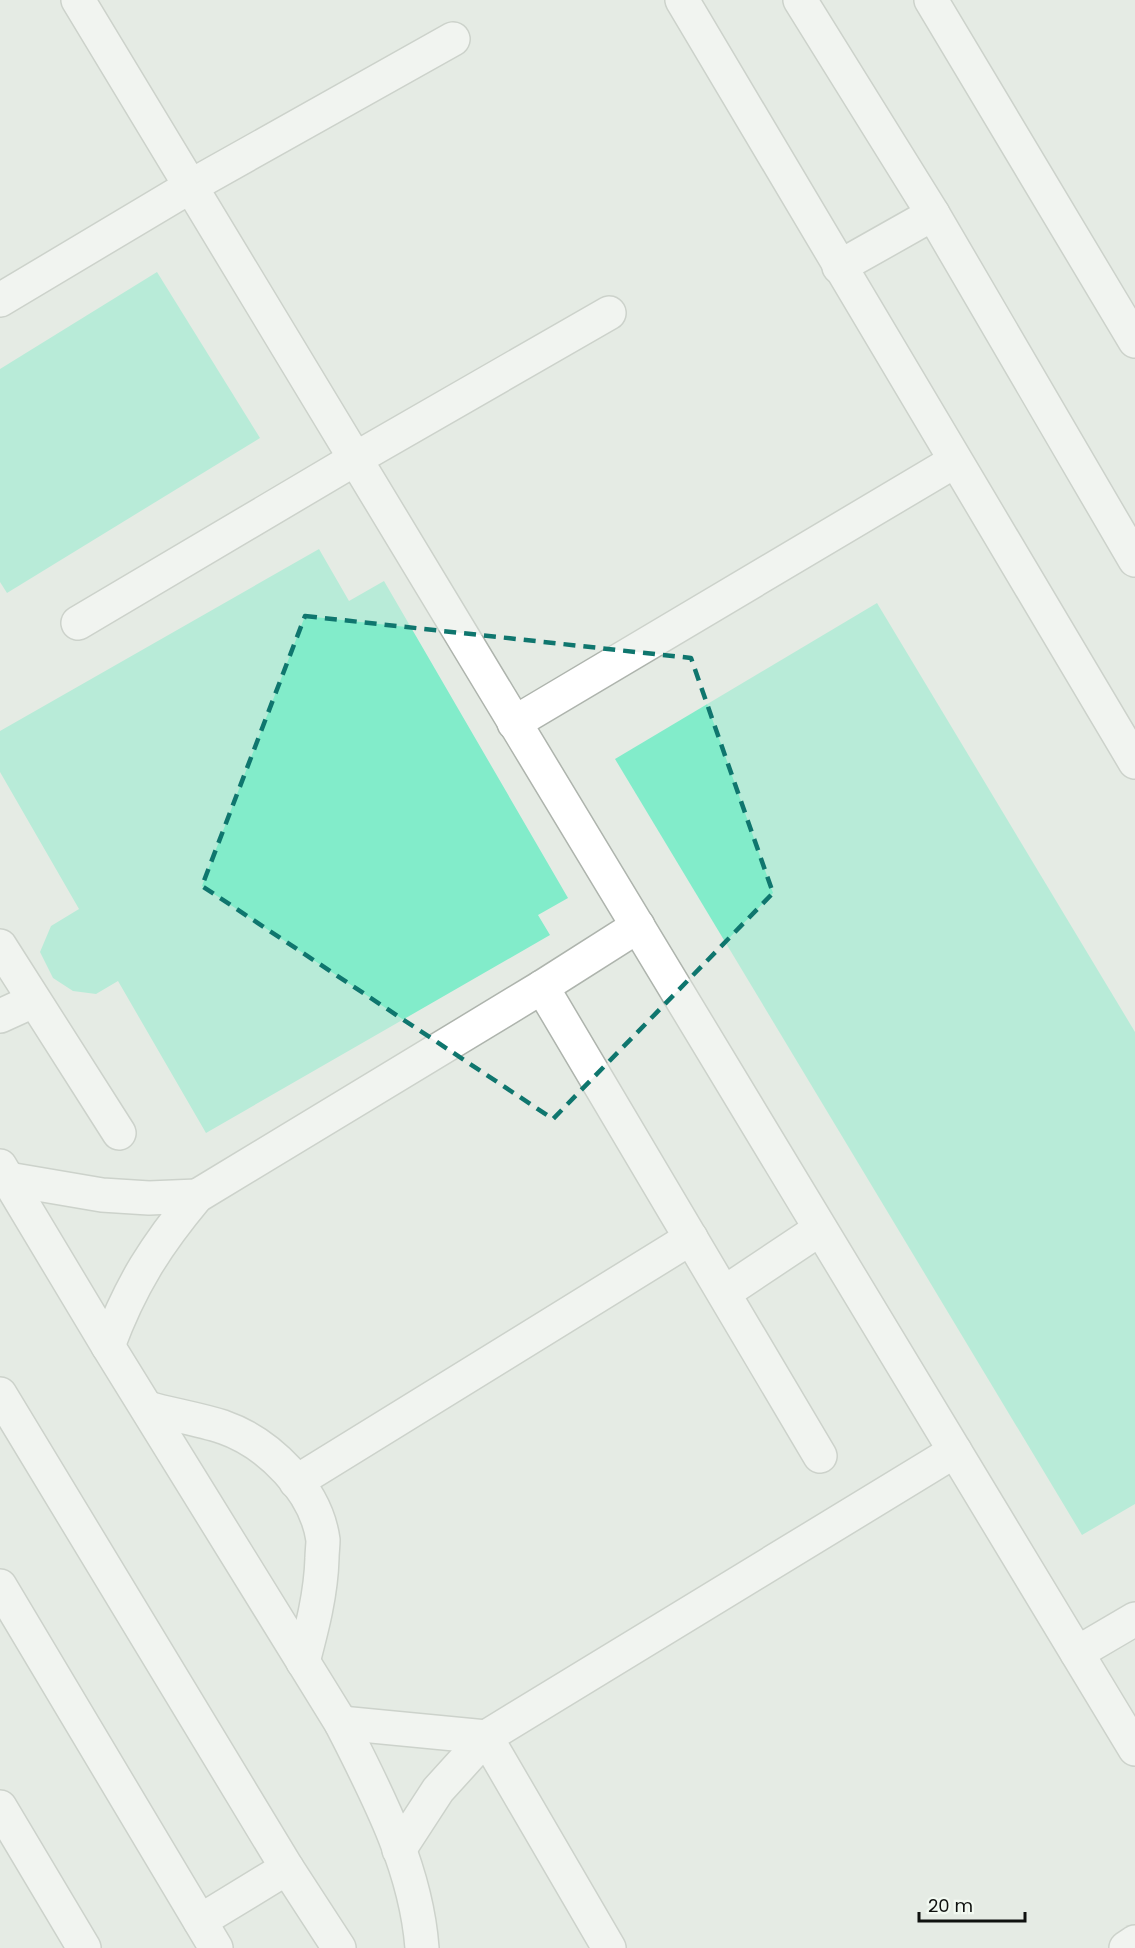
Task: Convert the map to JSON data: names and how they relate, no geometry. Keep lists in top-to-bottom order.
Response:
{
  "scale_bar": "20 m"
}
